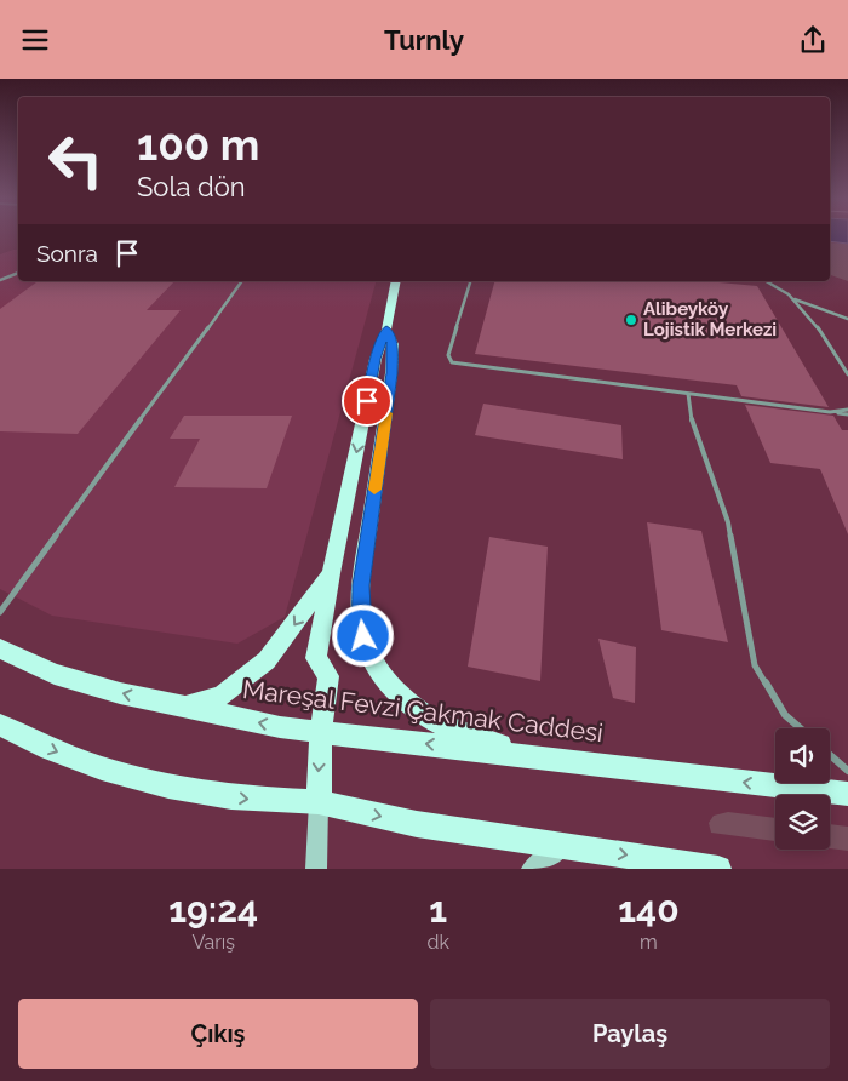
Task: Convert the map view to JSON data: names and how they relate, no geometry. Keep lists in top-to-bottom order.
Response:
{
  "streets": {
    "main road": ["Mareşal Fevzi Çakmak Caddesi"]
  },
  "places": ["Alibeyköy Lojistik Merkezi"],
  "page": {
    "header": "Turnly",
    "turn": ["100 m", "Sola dön"],
    "then": "Sonra",
    "eta": [
      "19:24",
      "Varış",
      "1",
      "dk",
      "140",
      "m"
    ],
    "buttons": ["Çıkış", "Paylaş"]
  }
}
